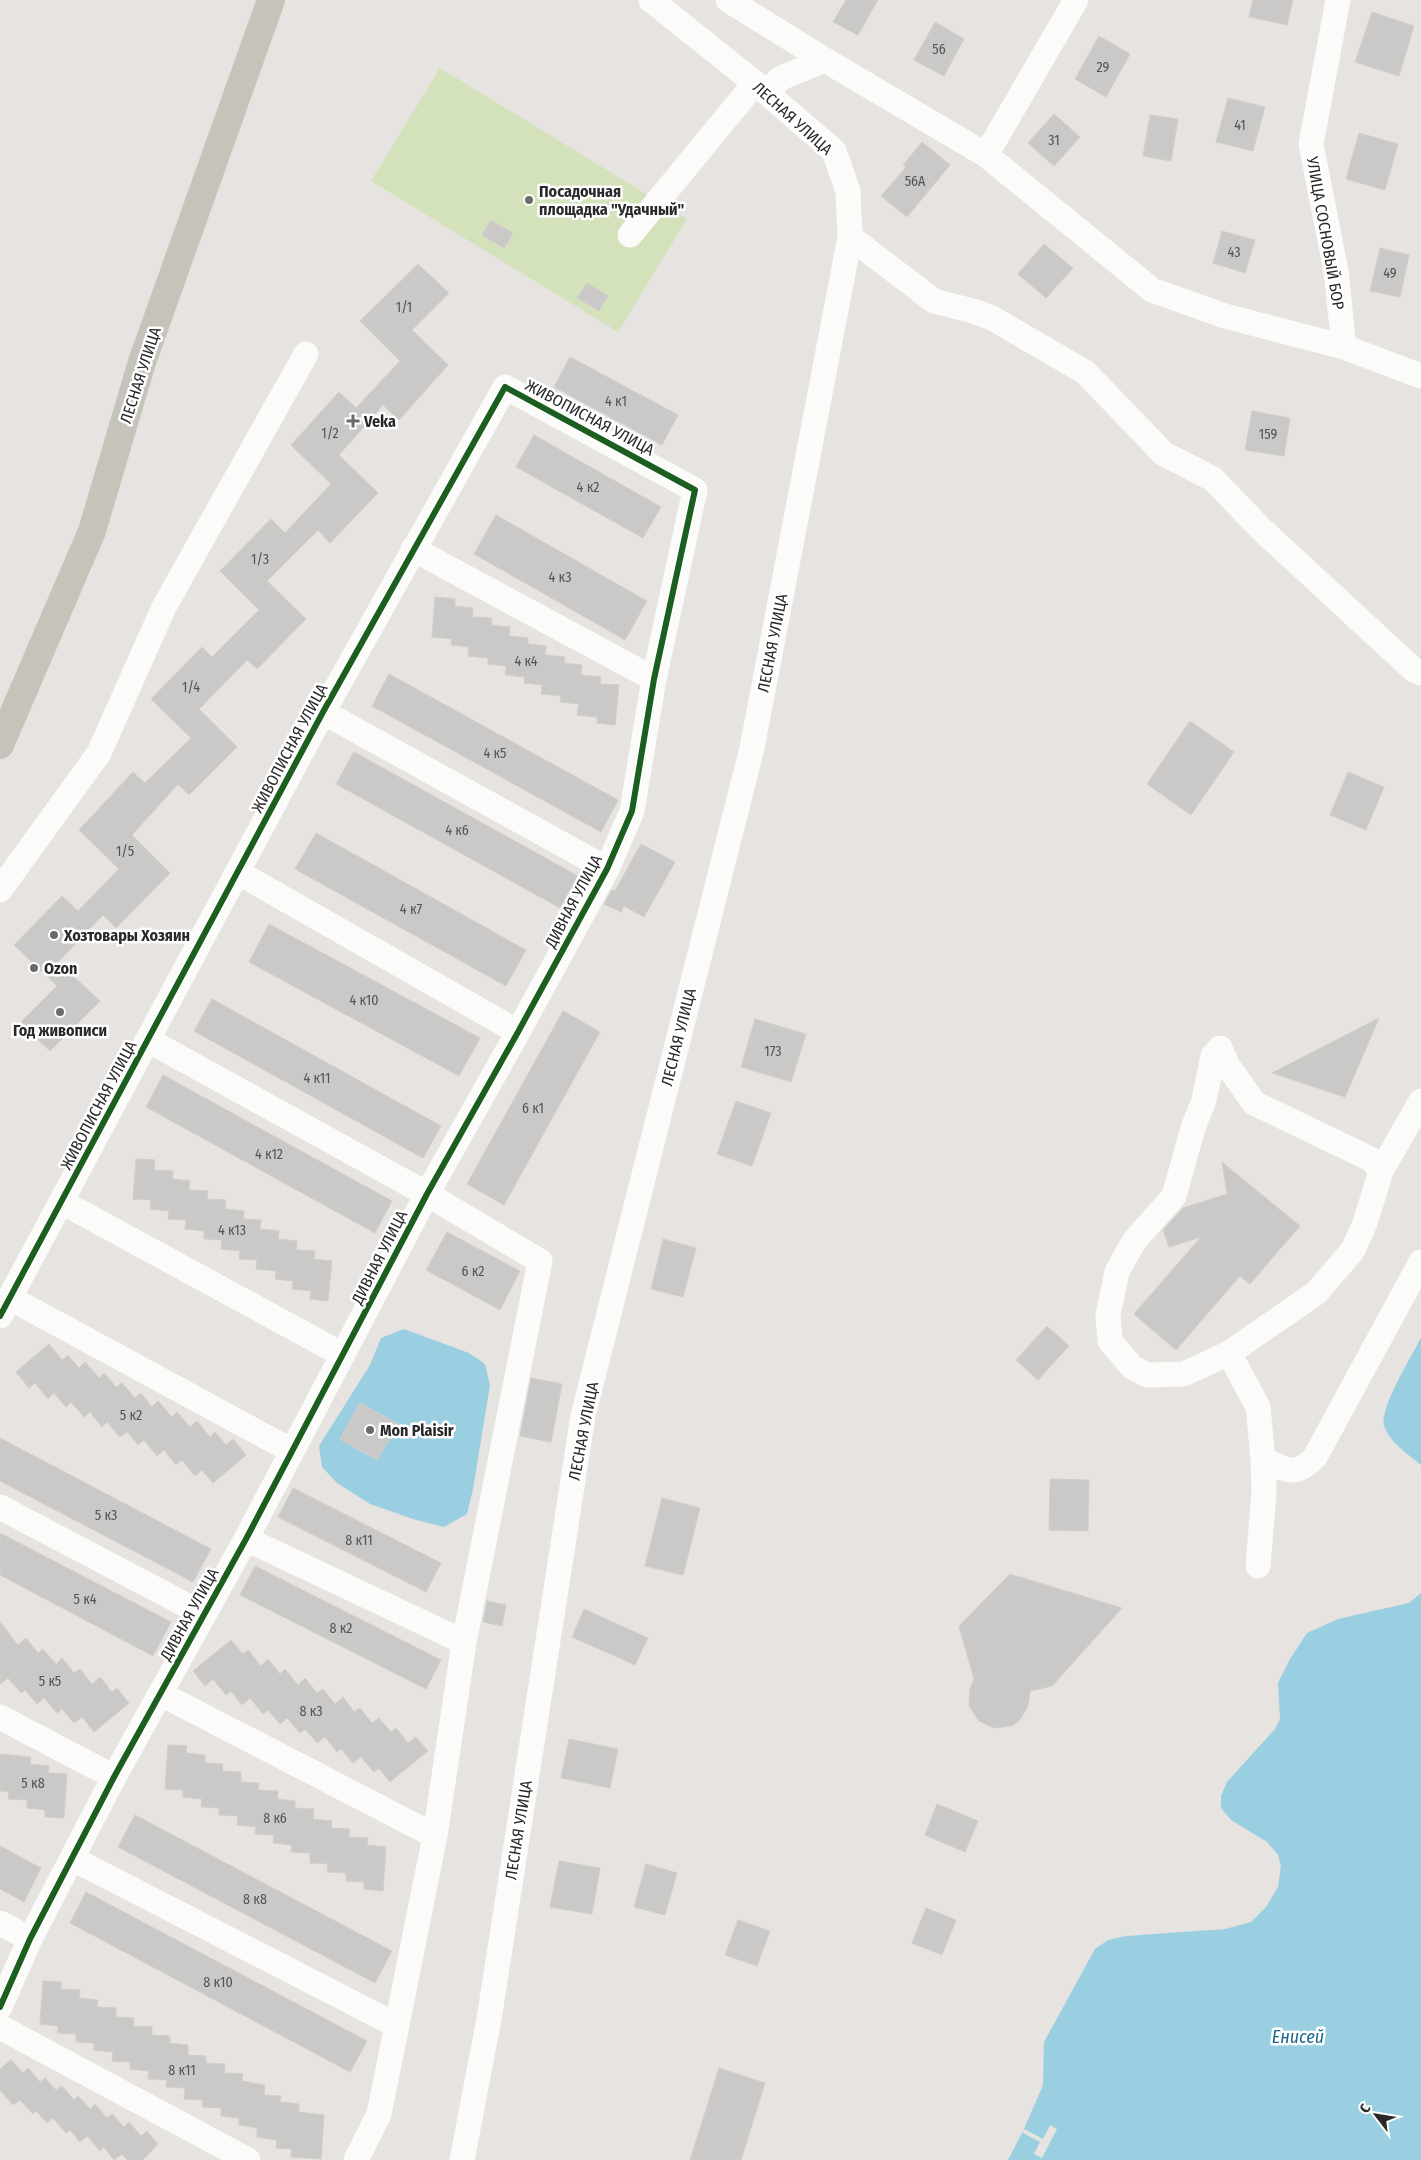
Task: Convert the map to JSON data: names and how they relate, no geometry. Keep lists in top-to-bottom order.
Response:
{
  "streets": {
    "main road": ["ЛЕСНАЯ УЛИЦА"],
    "street": ["УЛИЦА СОСНОВЫЙ БОР", "ЖИВОПИСНАЯ УЛИЦА", "ДИВНАЯ УЛИЦА"]
  },
  "crossings": [
    ["ЖИВОПИСНАЯ УЛИЦА", "ДИВНАЯ УЛИЦА"]
  ],
  "water": ["Енисей"],
  "places": {
    "other": [
      "Посадочная площадка \"Удачный\"",
      "Хозтовары Хозяин",
      "Ozon",
      "Год живописи",
      "Mon Plaisir"
    ],
    "health": ["Veka"]
  },
  "house_numbers": [
    "56",
    "29",
    "41",
    "31",
    "56А",
    "43",
    "49",
    "1/1",
    "4 к1",
    "1/2",
    "159",
    "4 к2",
    "1/3",
    "4 к3",
    "4 к4",
    "1/4",
    "4 к5",
    "4 к6",
    "1/5",
    "4 к7",
    "4 к10",
    "173",
    "4 к11",
    "6 к1",
    "4 к12",
    "4 к13",
    "6 к2",
    "5 к2",
    "5 к3",
    "8 к11",
    "5 к4",
    "8 к2",
    "5 к5",
    "8 к3",
    "5 к8",
    "8 к6",
    "8 к8",
    "8 к10",
    "8 к11"
  ],
  "north": "top left"
}
